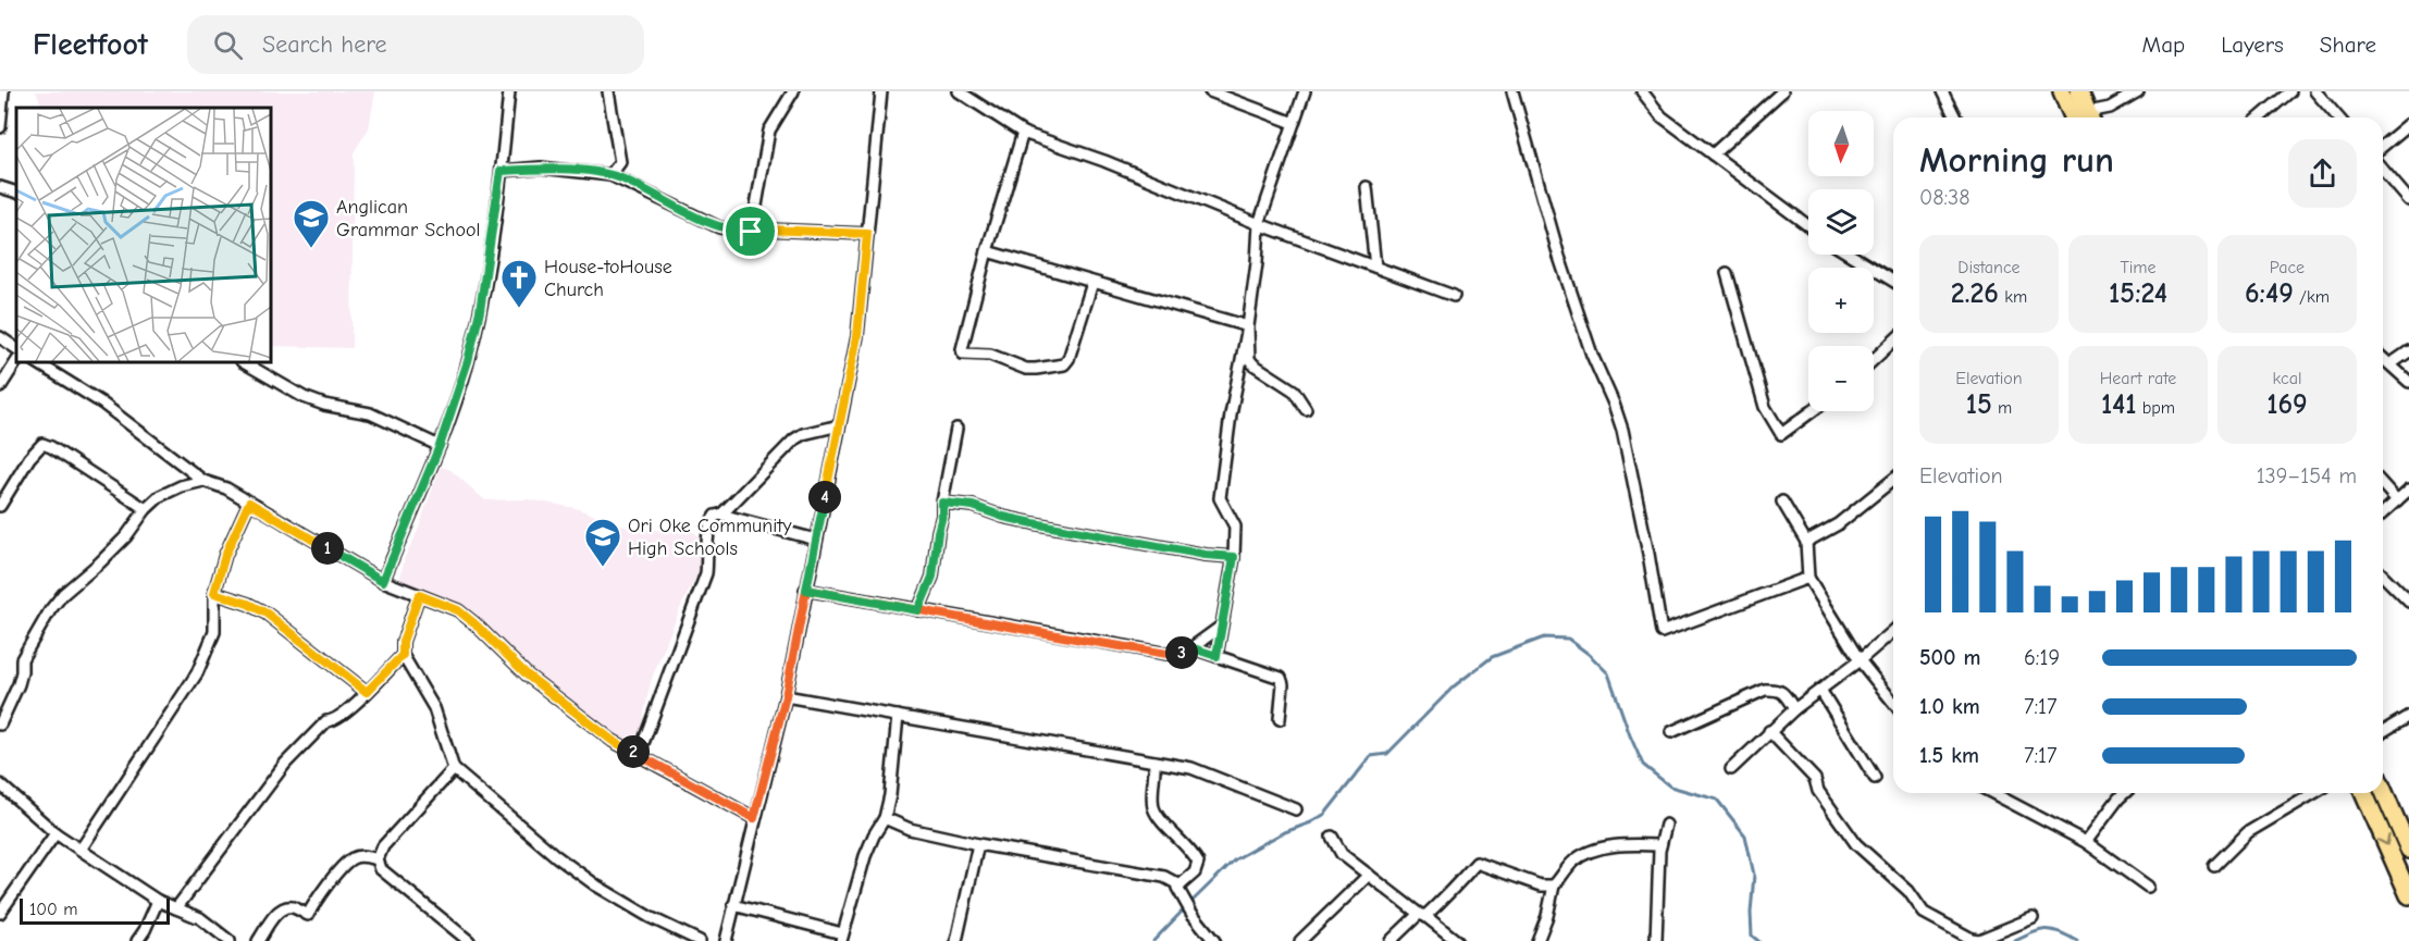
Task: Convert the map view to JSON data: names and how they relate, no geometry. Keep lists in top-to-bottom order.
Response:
{
  "places": {
    "school or university": ["Anglican Grammar School", "Ori Oke Community High Schools"],
    "church": ["House-toHouse Church"]
  },
  "scale_bar": "100 m",
  "north": "bottom",
  "page": {
    "header": "Fleetfoot",
    "search": "Search here",
    "nav": ["Map", "Layers", "Share"],
    "map_buttons": ["+", "−"],
    "heading": ["Morning run", "08:38"],
    "stats": [
      ["Distance", "2.26 km"],
      ["Time", "15:24"],
      ["Pace", "6:49 /km"],
      ["Elevation", "15 m"],
      ["Heart rate", "141 bpm"],
      ["kcal", "169"]
    ],
    "chart": ["Elevation", "139–154 m"],
    "pins": [
      "4",
      "1",
      "3",
      "2"
    ],
    "list": [
      {
        "name": "500 m",
        "note": "6:19"
      },
      {
        "name": "1.0 km",
        "note": "7:17"
      },
      {
        "name": "1.5 km",
        "note": "7:17"
      }
    ],
    "scale": "100 m"
  }
}
